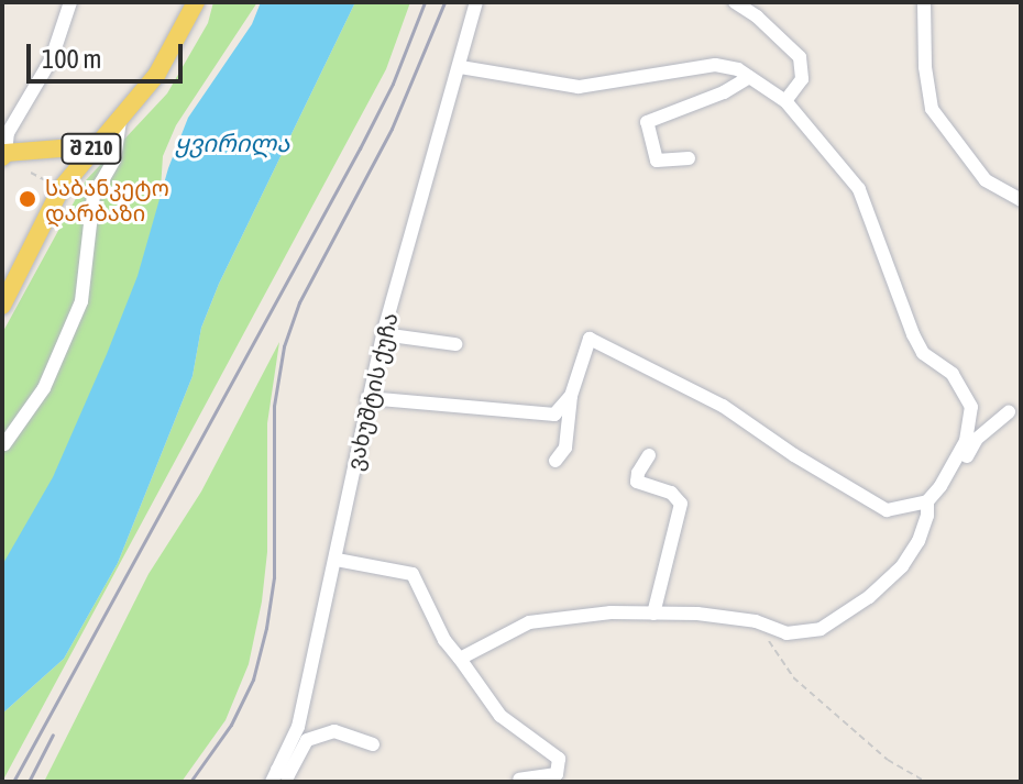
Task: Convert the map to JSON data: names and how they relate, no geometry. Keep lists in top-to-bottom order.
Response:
{
  "streets": {
    "main road": ["შ 210"],
    "street": ["ვახუშტის ქუჩა"]
  },
  "water": ["ყვირილა"],
  "places": ["საბანკეტო დარბაზი"],
  "scale_bar": "100 m"
}
